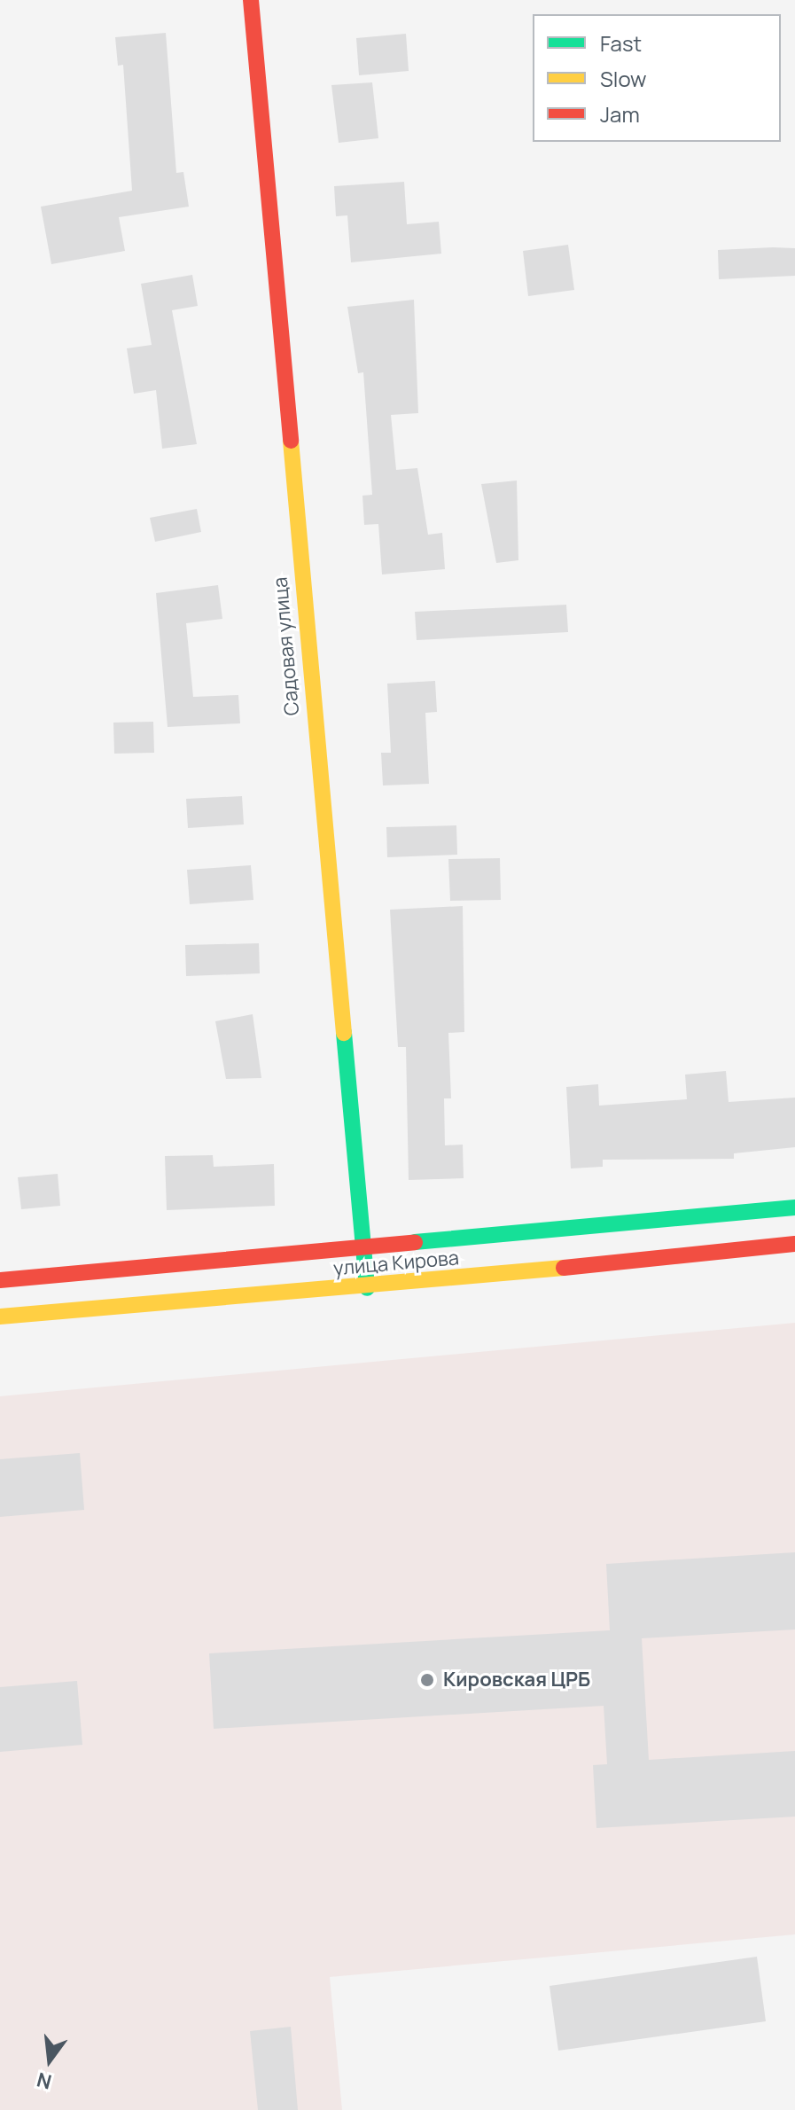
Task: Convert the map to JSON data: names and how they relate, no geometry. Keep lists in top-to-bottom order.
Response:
{
  "streets": {
    "street": ["Садовая улица", "улица Кирова"]
  },
  "crossings": [
    ["Садовая улица", "улица Кирова"]
  ],
  "places": ["Кировская ЦРБ"],
  "legend": ["Fast", "Slow", "Jam"],
  "north": "bottom"
}
